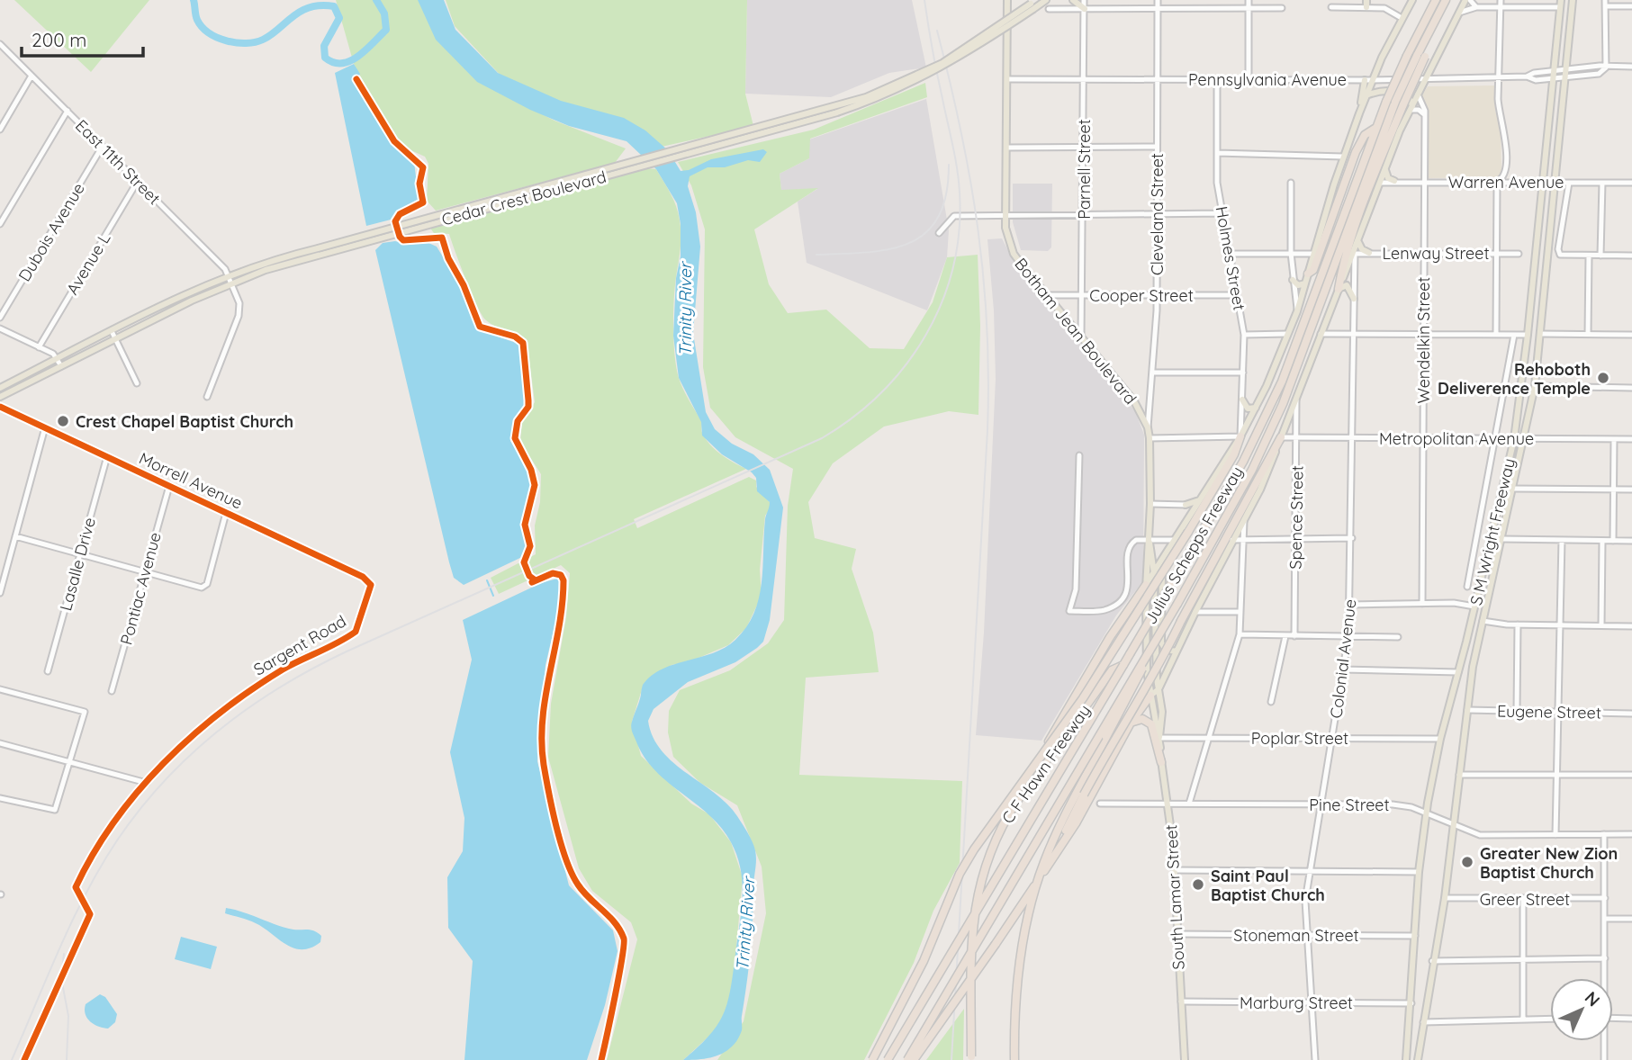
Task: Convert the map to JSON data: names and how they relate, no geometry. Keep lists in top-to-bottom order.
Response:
{
  "streets": {
    "highway": ["Julius Schepps Freeway", "C F Hawn Freeway"],
    "main road": [
      "Cedar Crest Boulevard",
      "Botham Jean Boulevard",
      "S M Wright Freeway",
      "South Lamar Street"
    ],
    "street": [
      "Pennsylvania Avenue",
      "East 11th Street",
      "Parnell Street",
      "Warren Avenue",
      "Cleveland Street",
      "Dubois Avenue",
      "Lenway Street",
      "Holmes Street",
      "Avenue L",
      "Cooper Street",
      "Wendelkin Street",
      "Metropolitan Avenue",
      "Morrell Avenue",
      "Spence Street",
      "Lasalle Drive",
      "Pontiac Avenue",
      "Sargent Road",
      "Colonial Avenue",
      "Eugene Street",
      "Poplar Street",
      "Pine Street",
      "Greer Street",
      "Stoneman Street",
      "Marburg Street"
    ]
  },
  "crossings": [
    ["Pennsylvania Avenue", "Parnell Street"],
    ["Pennsylvania Avenue", "Cleveland Street"],
    ["Pennsylvania Avenue", "Holmes Street"],
    ["Pennsylvania Avenue", "Botham Jean Boulevard"],
    ["Pennsylvania Avenue", "S M Wright Freeway"],
    ["Pennsylvania Avenue", "Julius Schepps Freeway"],
    ["East 11th Street", "Cedar Crest Boulevard"],
    ["East 11th Street", "Dubois Avenue"],
    ["East 11th Street", "Avenue L"],
    ["Parnell Street", "Cooper Street"],
    ["Parnell Street", "Botham Jean Boulevard"],
    ["Warren Avenue", "Wendelkin Street"],
    ["Warren Avenue", "S M Wright Freeway"],
    ["Warren Avenue", "Julius Schepps Freeway"],
    ["Cleveland Street", "Cooper Street"],
    ["Cleveland Street", "Botham Jean Boulevard"],
    ["Lenway Street", "Wendelkin Street"],
    ["Lenway Street", "Julius Schepps Freeway"],
    ["Lenway Street", "Colonial Avenue"],
    ["Holmes Street", "Cooper Street"],
    ["Holmes Street", "Julius Schepps Freeway"],
    ["Cooper Street", "Botham Jean Boulevard"],
    ["Botham Jean Boulevard", "Julius Schepps Freeway"],
    ["Botham Jean Boulevard", "South Lamar Street"],
    ["Wendelkin Street", "Metropolitan Avenue"],
    ["Wendelkin Street", "Julius Schepps Freeway"],
    ["Metropolitan Avenue", "Spence Street"],
    ["Metropolitan Avenue", "S M Wright Freeway"],
    ["Metropolitan Avenue", "Julius Schepps Freeway"],
    ["Metropolitan Avenue", "Colonial Avenue"],
    ["Morrell Avenue", "Lasalle Drive"],
    ["Morrell Avenue", "Pontiac Avenue"],
    ["Morrell Avenue", "Sargent Road"],
    ["Spence Street", "Julius Schepps Freeway"],
    ["S M Wright Freeway", "Eugene Street"],
    ["S M Wright Freeway", "Poplar Street"],
    ["S M Wright Freeway", "Pine Street"],
    ["S M Wright Freeway", "Greer Street"],
    ["S M Wright Freeway", "Stoneman Street"],
    ["S M Wright Freeway", "Marburg Street"],
    ["Julius Schepps Freeway", "Colonial Avenue"],
    ["Julius Schepps Freeway", "C F Hawn Freeway"],
    ["Julius Schepps Freeway", "South Lamar Street"],
    ["Colonial Avenue", "Poplar Street"],
    ["Colonial Avenue", "Pine Street"],
    ["Colonial Avenue", "Stoneman Street"],
    ["Colonial Avenue", "Marburg Street"],
    ["Poplar Street", "South Lamar Street"],
    ["C F Hawn Freeway", "South Lamar Street"],
    ["Pine Street", "South Lamar Street"],
    ["South Lamar Street", "Stoneman Street"],
    ["South Lamar Street", "Marburg Street"]
  ],
  "water": ["Trinity River"],
  "places": [
    "Rehoboth Deliverence Temple",
    "Crest Chapel Baptist Church",
    "Greater New Zion Baptist Church",
    "Saint Paul Baptist Church"
  ],
  "scale_bar": "200 m",
  "north": "top right"
}
